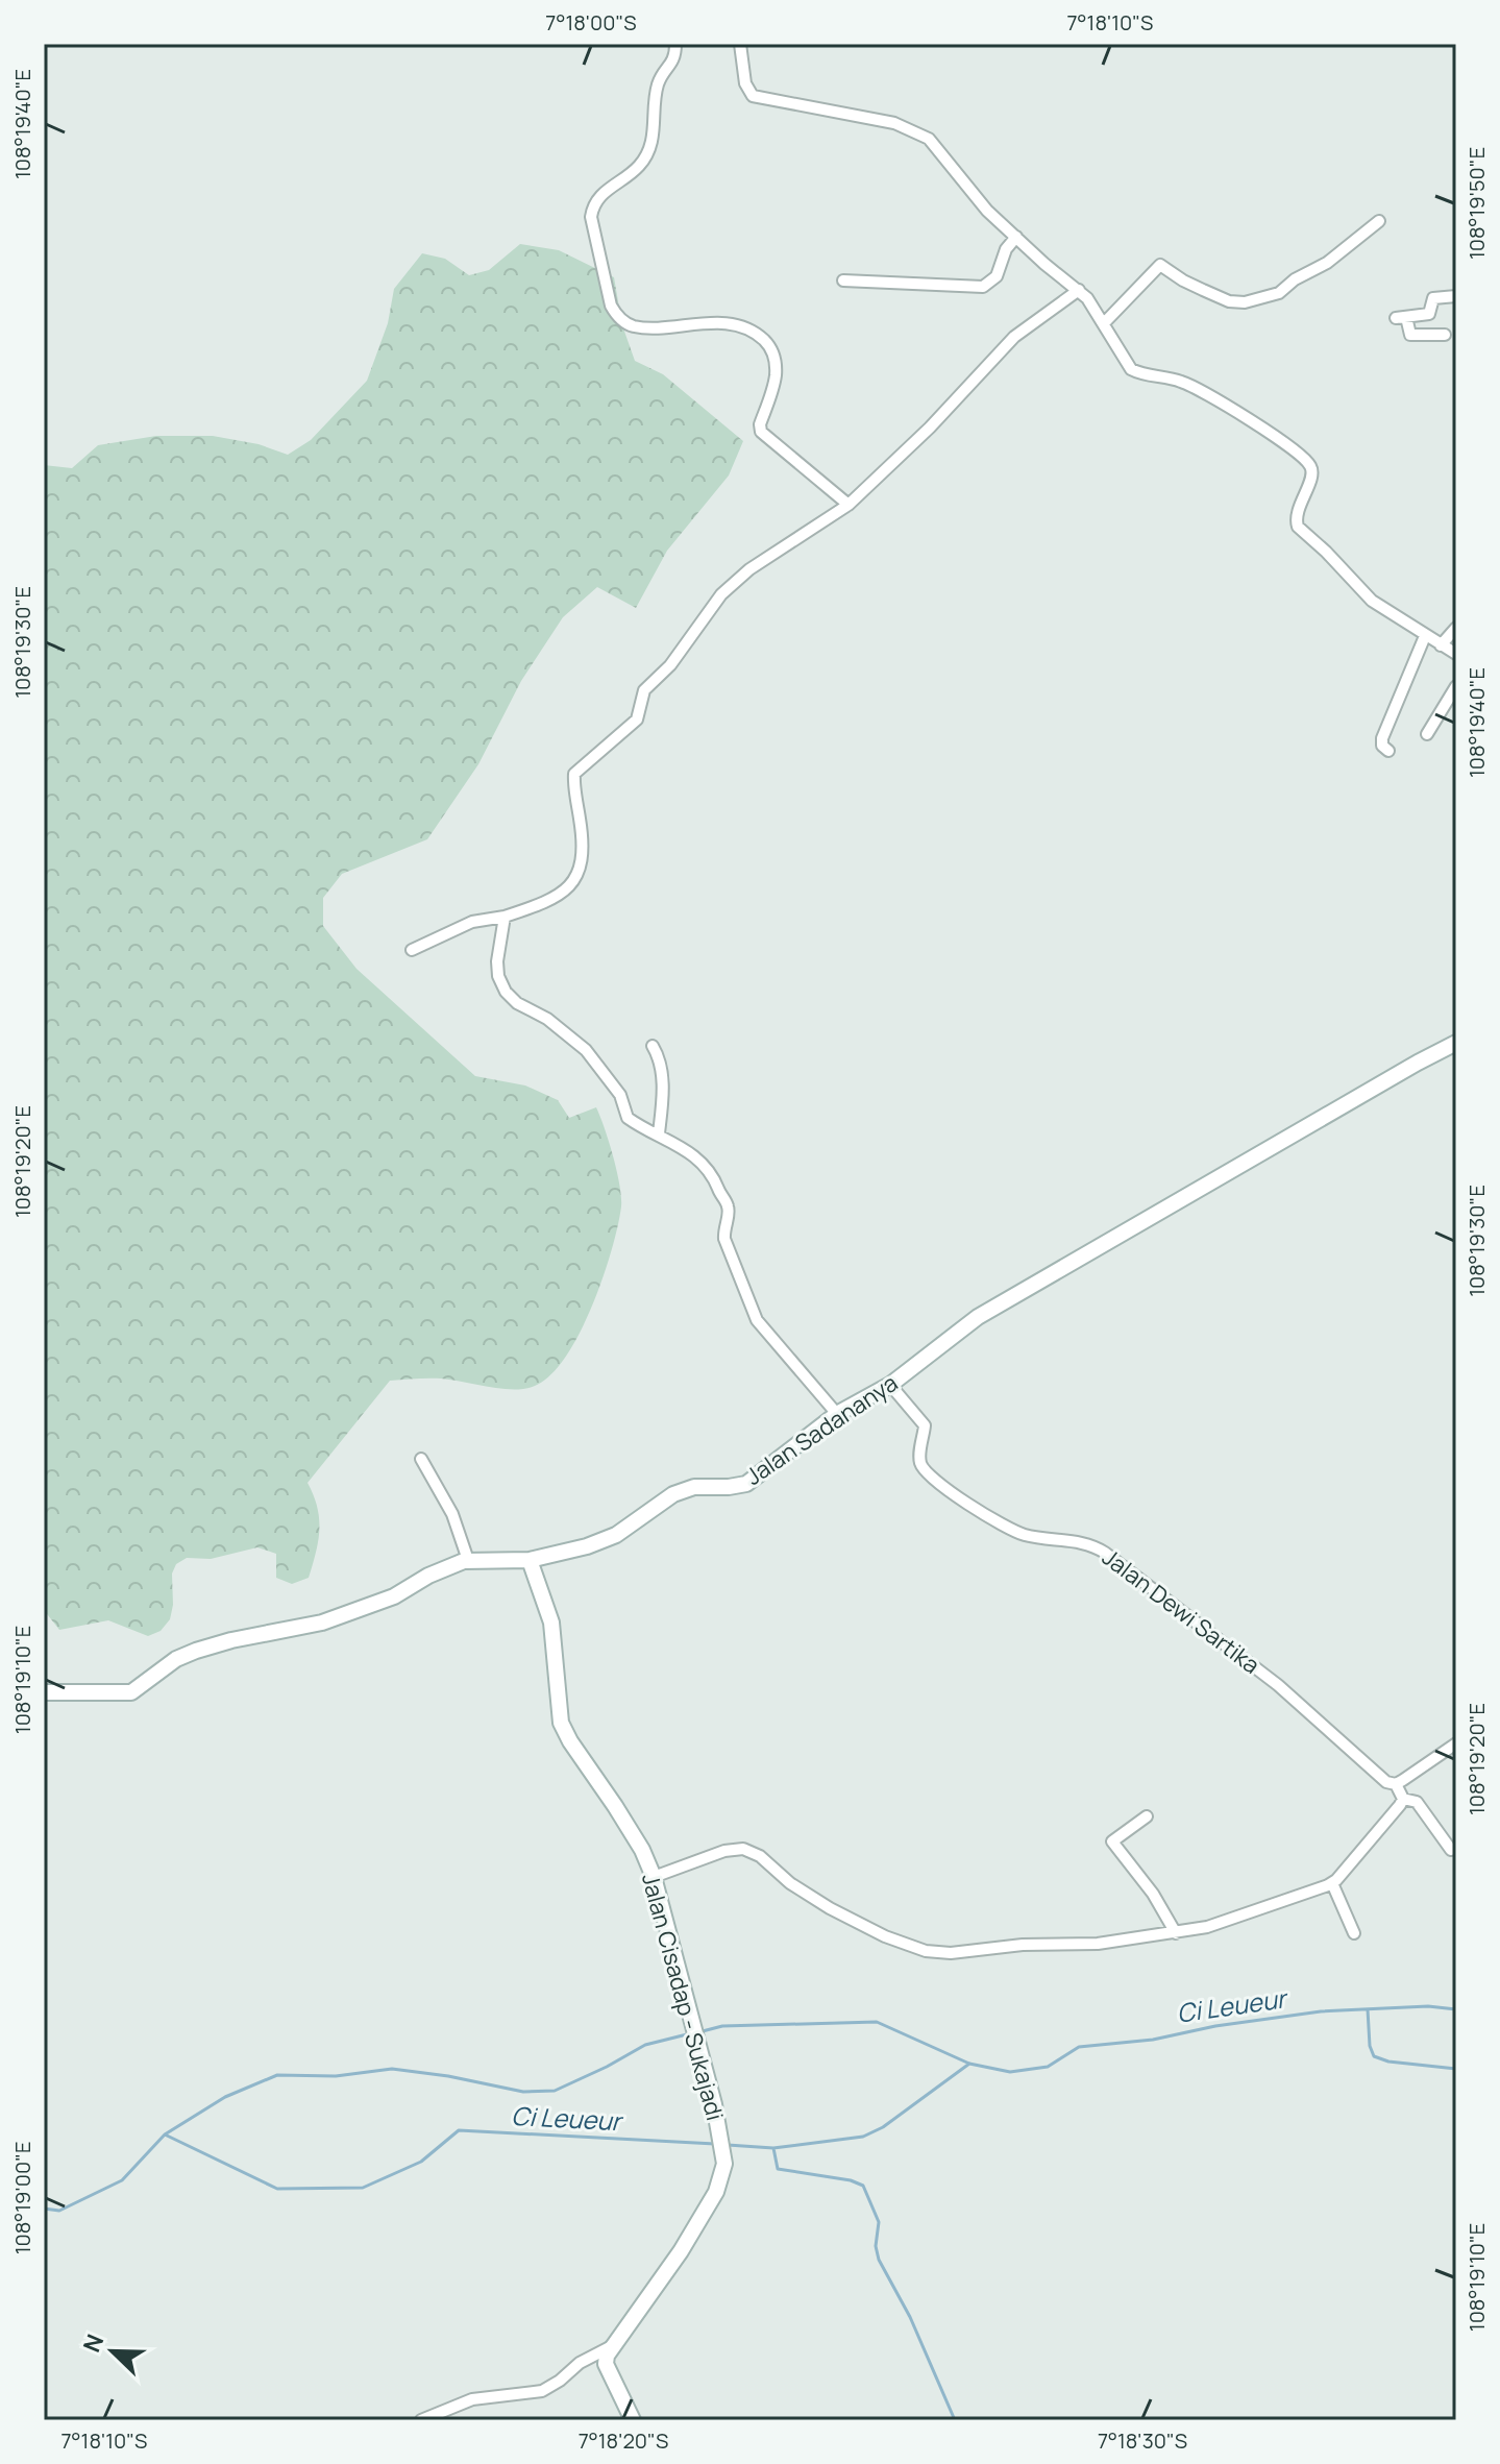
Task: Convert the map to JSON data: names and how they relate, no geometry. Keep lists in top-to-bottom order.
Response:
{
  "streets": {
    "street": ["Jalan Sadananya", "Jalan Dewi Sartika", "Jalan Cisadap - Sukajadi"]
  },
  "crossings": [
    ["Jalan Sadananya", "Jalan Dewi Sartika"],
    ["Jalan Sadananya", "Jalan Cisadap - Sukajadi"]
  ],
  "water": ["Ci Leueur"],
  "north": "top left",
  "coordinates": [
    "7°18'00\"S",
    "7°18'10\"S",
    "108°19'40\"E",
    "108°19'50\"E",
    "108°19'30\"E",
    "108°19'20\"E",
    "108°19'10\"E",
    "108°19'00\"E",
    "7°18'20\"S",
    "7°18'30\"S"
  ]
}
